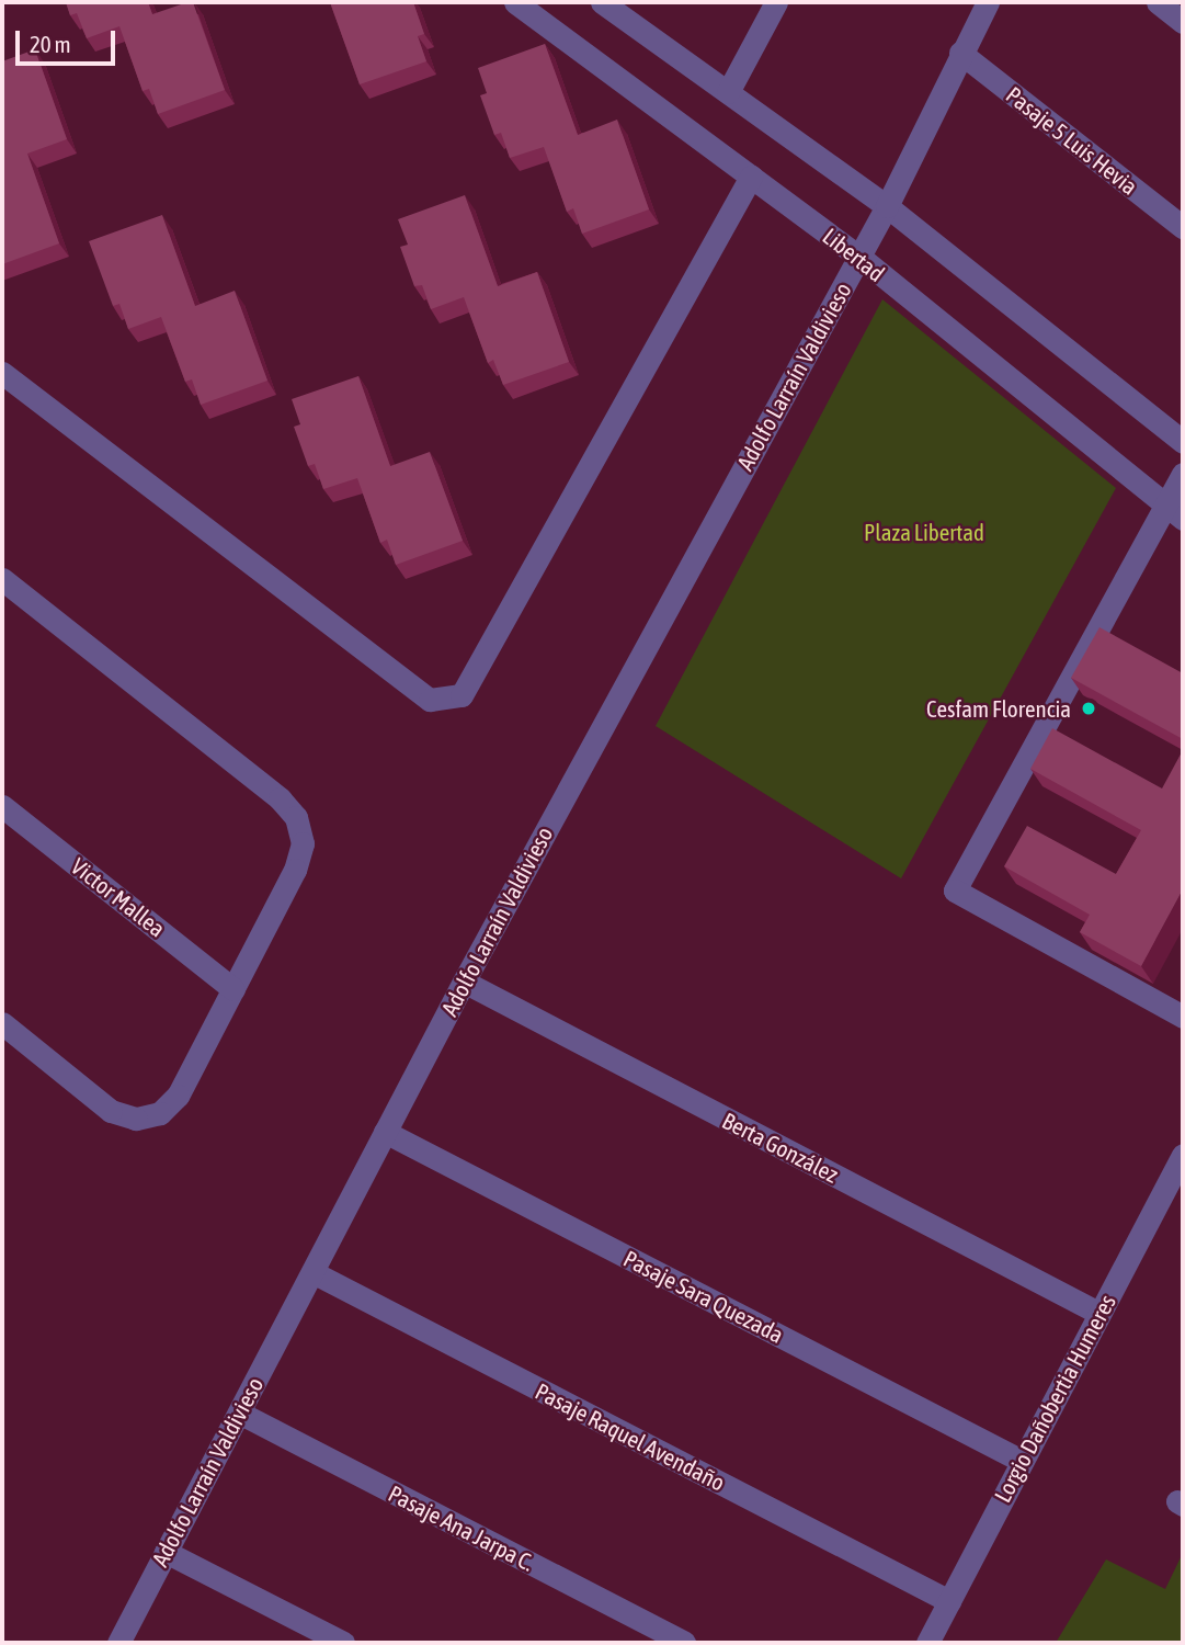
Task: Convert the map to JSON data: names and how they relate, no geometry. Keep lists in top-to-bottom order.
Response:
{
  "streets": {
    "street": [
      "Pasaje 5 Luis Hevia",
      "Libertad",
      "Adolfo Larraín Valdivieso",
      "Victor Mallea",
      "Berta González",
      "Pasaje Sara Quezada",
      "Lorgio Dañobertia Humeres",
      "Pasaje Raquel Avendaño",
      "Pasaje Ana Jarpa C."
    ]
  },
  "crossings": [
    ["Pasaje 5 Luis Hevia", "Adolfo Larraín Valdivieso"],
    ["Libertad", "Adolfo Larraín Valdivieso"],
    ["Adolfo Larraín Valdivieso", "Berta González"],
    ["Adolfo Larraín Valdivieso", "Pasaje Sara Quezada"],
    ["Adolfo Larraín Valdivieso", "Pasaje Raquel Avendaño"],
    ["Adolfo Larraín Valdivieso", "Pasaje Ana Jarpa C."],
    ["Berta González", "Lorgio Dañobertia Humeres"],
    ["Pasaje Sara Quezada", "Lorgio Dañobertia Humeres"],
    ["Lorgio Dañobertia Humeres", "Pasaje Raquel Avendaño"]
  ],
  "parks": ["Plaza Libertad"],
  "places": ["Cesfam Florencia"],
  "scale_bar": "20 m"
}
